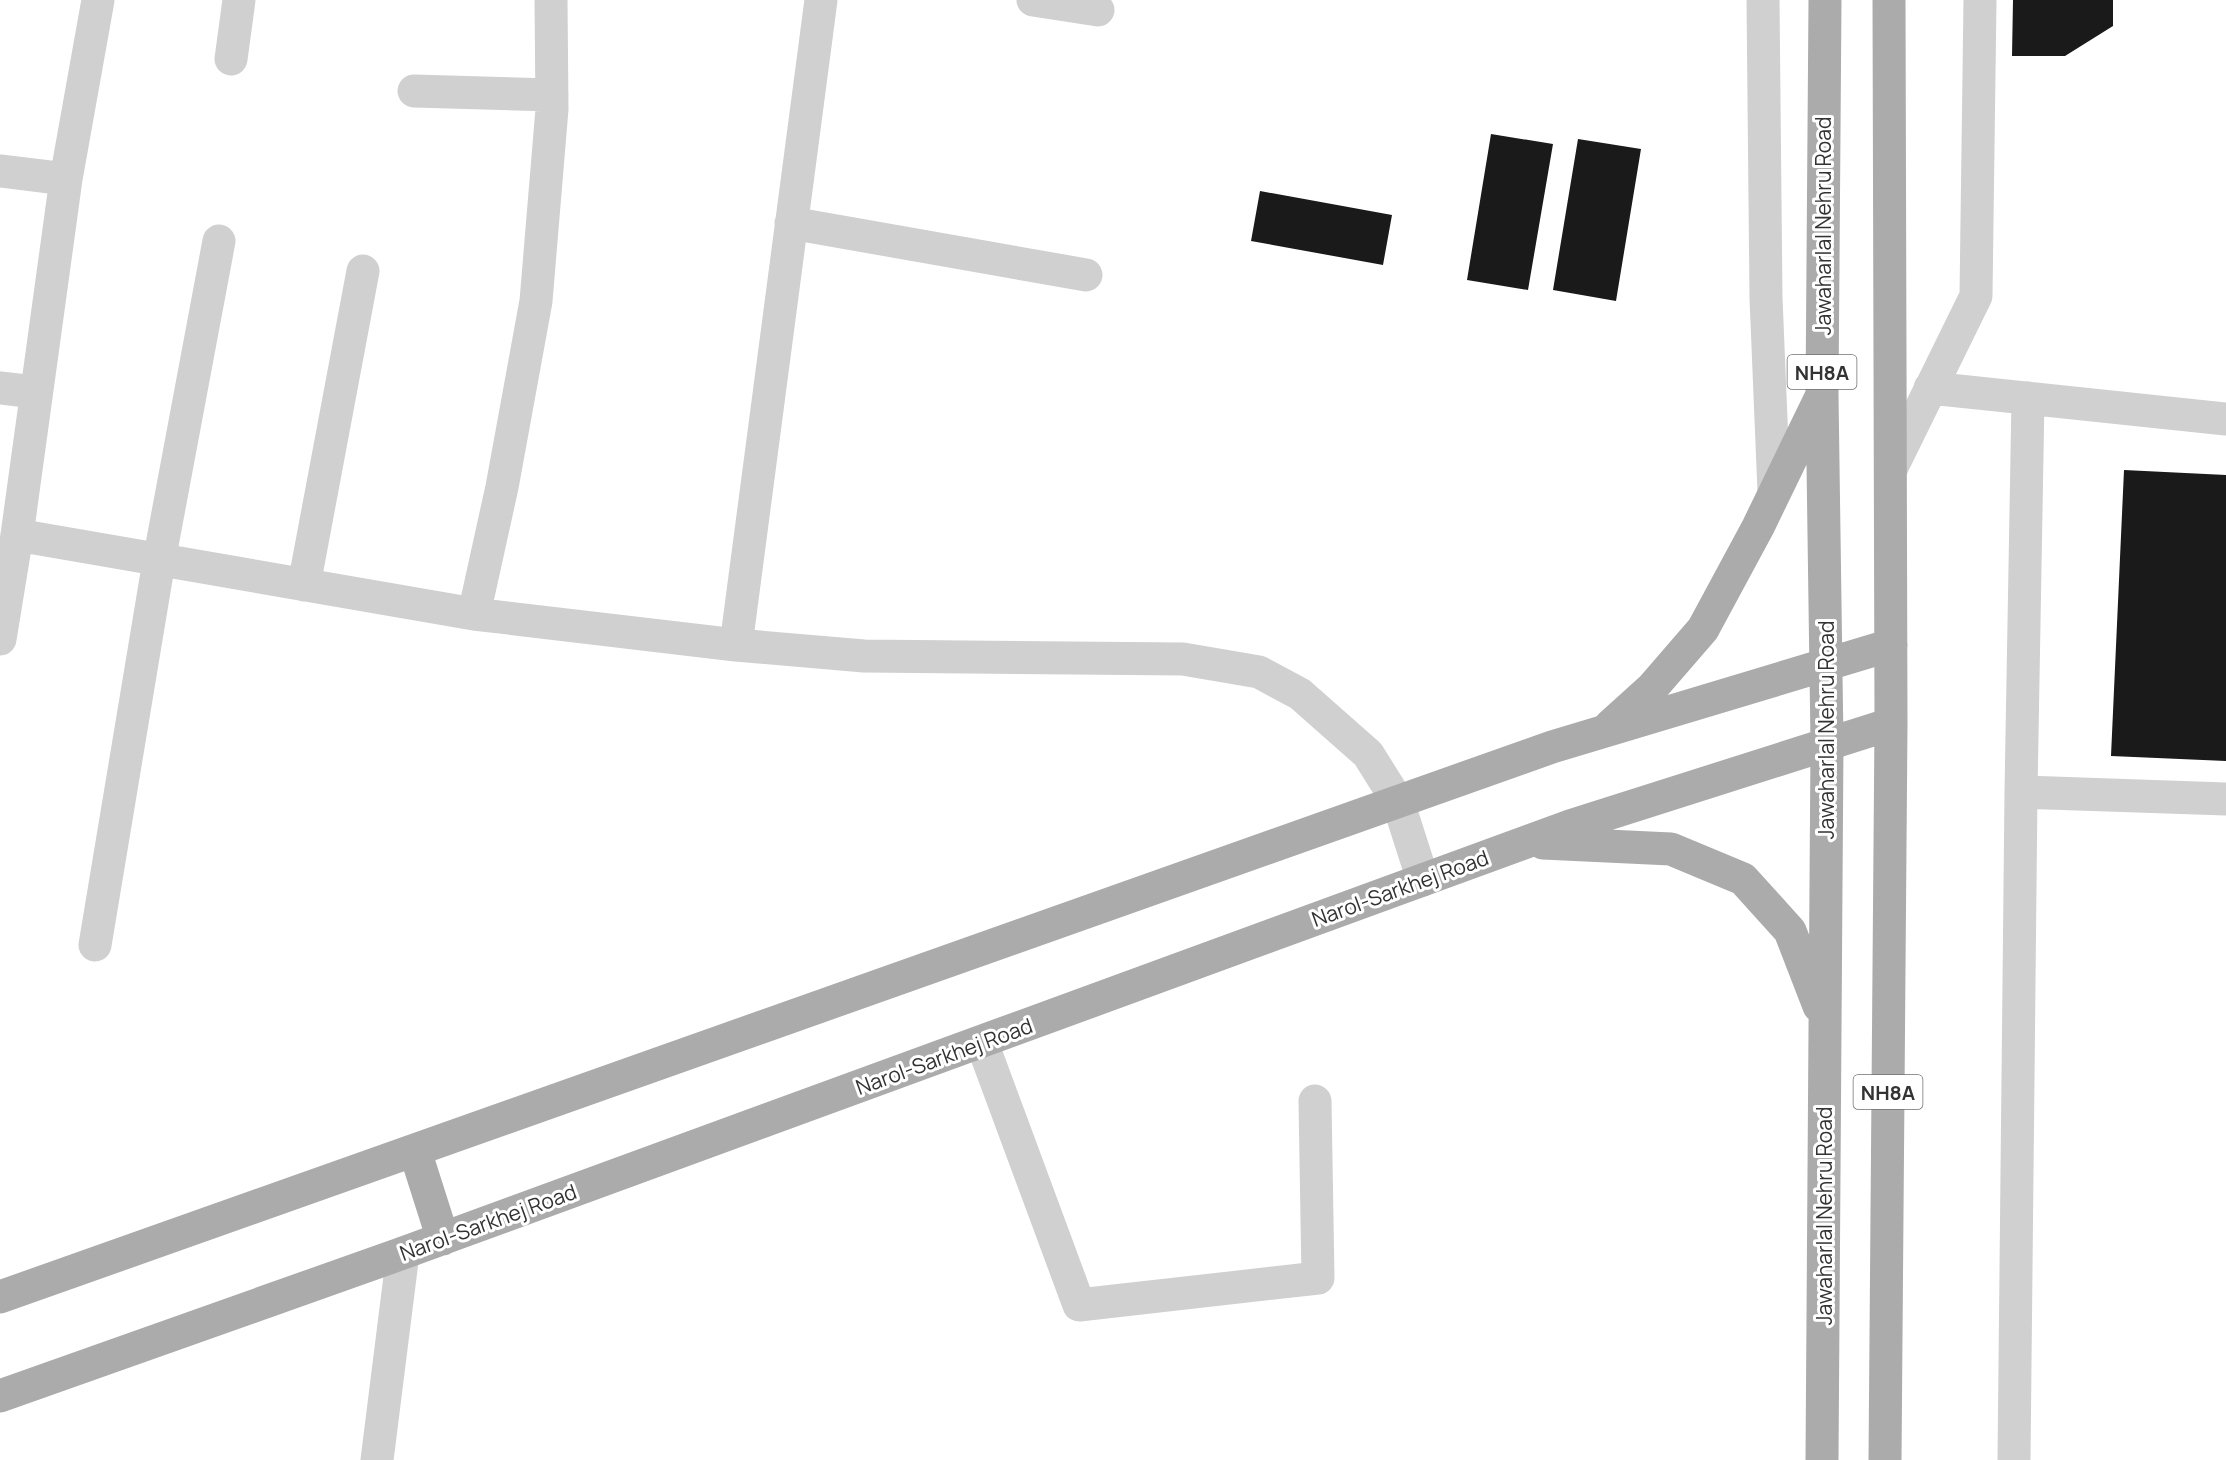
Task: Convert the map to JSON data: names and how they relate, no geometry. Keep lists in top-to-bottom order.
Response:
{
  "streets": {
    "main road": ["Jawaharlal Nehru Road", "NH8A", "Narol-Sarkhej Road"]
  },
  "crossings": [
    ["Jawaharlal Nehru Road", "Narol-Sarkhej Road"],
    ["NH8A", "Narol-Sarkhej Road"]
  ]
}
